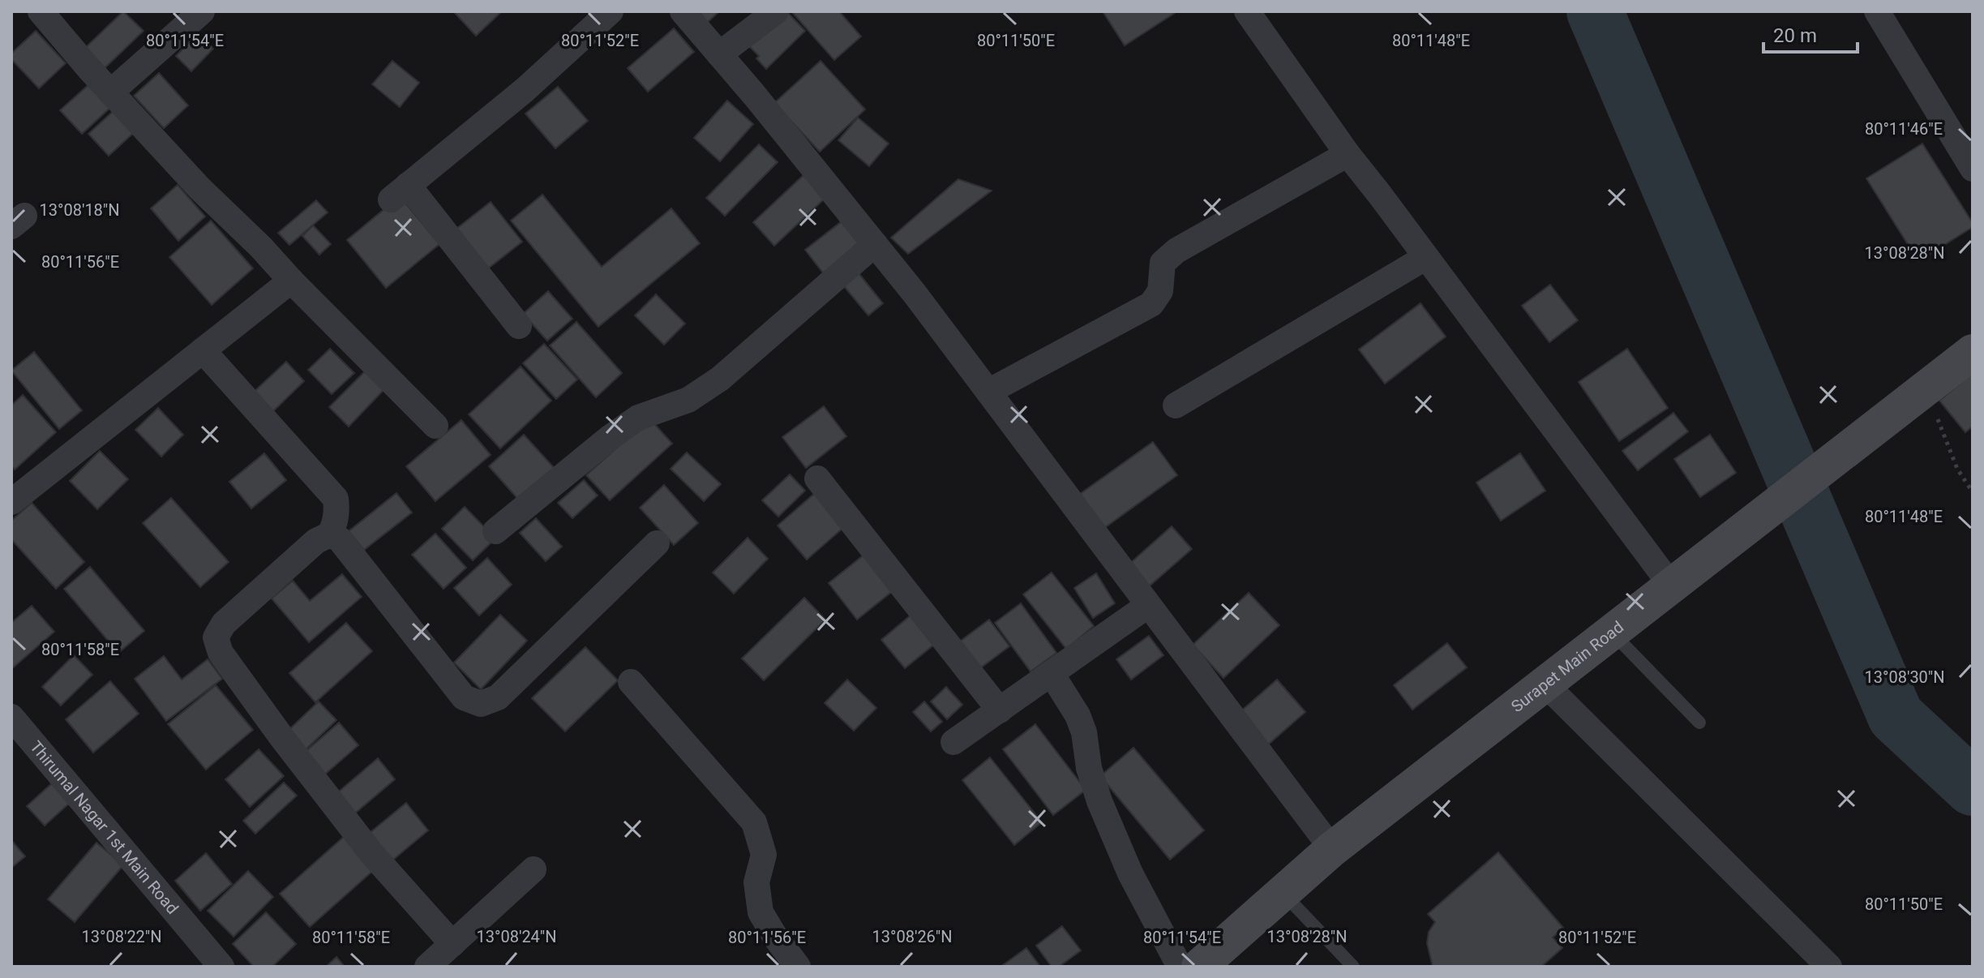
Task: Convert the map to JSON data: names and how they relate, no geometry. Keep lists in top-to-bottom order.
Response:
{
  "streets": {
    "main road": ["Surapet Main Road"],
    "street": ["Thirumal Nagar 1st Main Road"]
  },
  "scale_bar": "20 m",
  "coordinates": [
    "80°11'50\"E",
    "80°11'48\"E",
    "80°11'54\"E",
    "80°11'52\"E",
    "80°11'46\"E",
    "13°08'18\"N",
    "13°08'28\"N",
    "80°11'56\"E",
    "80°11'58\"E",
    "13°08'30\"N",
    "13°08'22\"N",
    "13°08'24\"N",
    "13°08'26\"N"
  ]
}
